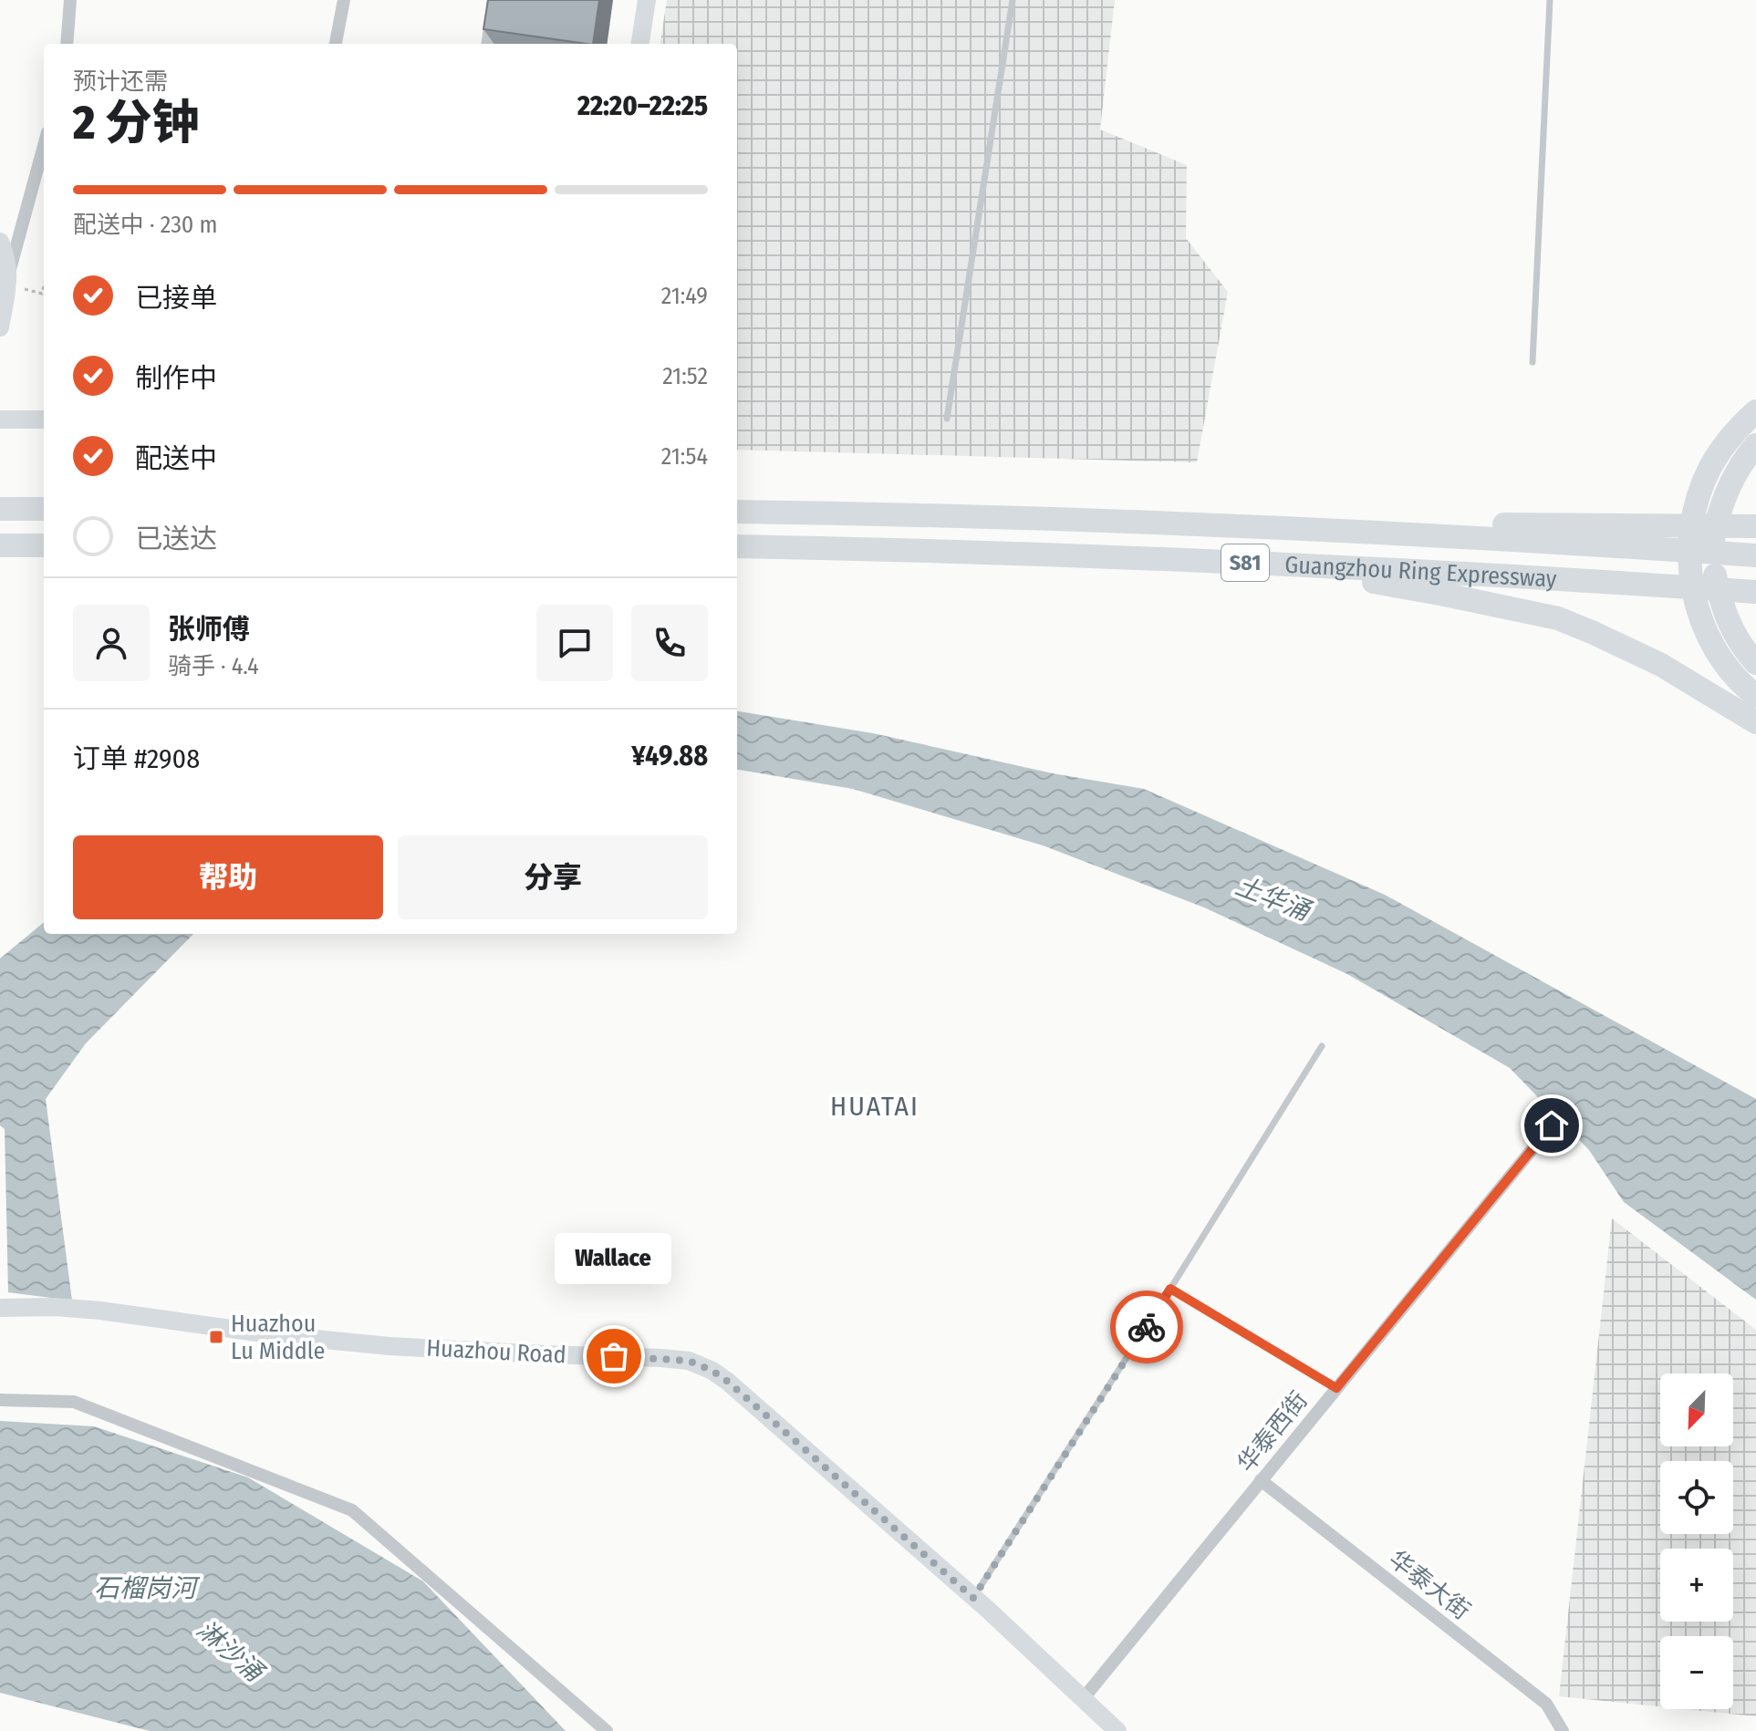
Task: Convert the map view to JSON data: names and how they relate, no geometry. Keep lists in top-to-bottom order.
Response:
{
  "streets": {
    "highway": ["S81", "Guangzhou Ring Expressway"],
    "main road": ["Huazhou Road"],
    "street": ["华泰西街", "华泰大街"]
  },
  "crossings": [
    ["Huazhou Road", "华泰西街"],
    ["华泰西街", "华泰大街"]
  ],
  "districts": ["HUATAI"],
  "water": ["土华涌", "石榴岗河", "淋沙涌"],
  "places": {
    "transit": ["Huazhou Lu Middle"],
    "other": ["Wallace"]
  },
  "north": "bottom left",
  "page": {
    "heading": ["2 分钟", "预计还需", "22:20–22:25"],
    "panel": [
      "张师傅",
      "骑手 · 4.4",
      "订单 #2908",
      "¥49.88"
    ],
    "bar": "配送中 · 230 m",
    "list": [
      ["已接单", "21:49"],
      ["制作中", "21:52"],
      ["配送中", "21:54"],
      "已送达"
    ],
    "buttons": ["帮助", "分享"],
    "bubble": "Wallace",
    "map_buttons": ["+", "−"]
  }
}
